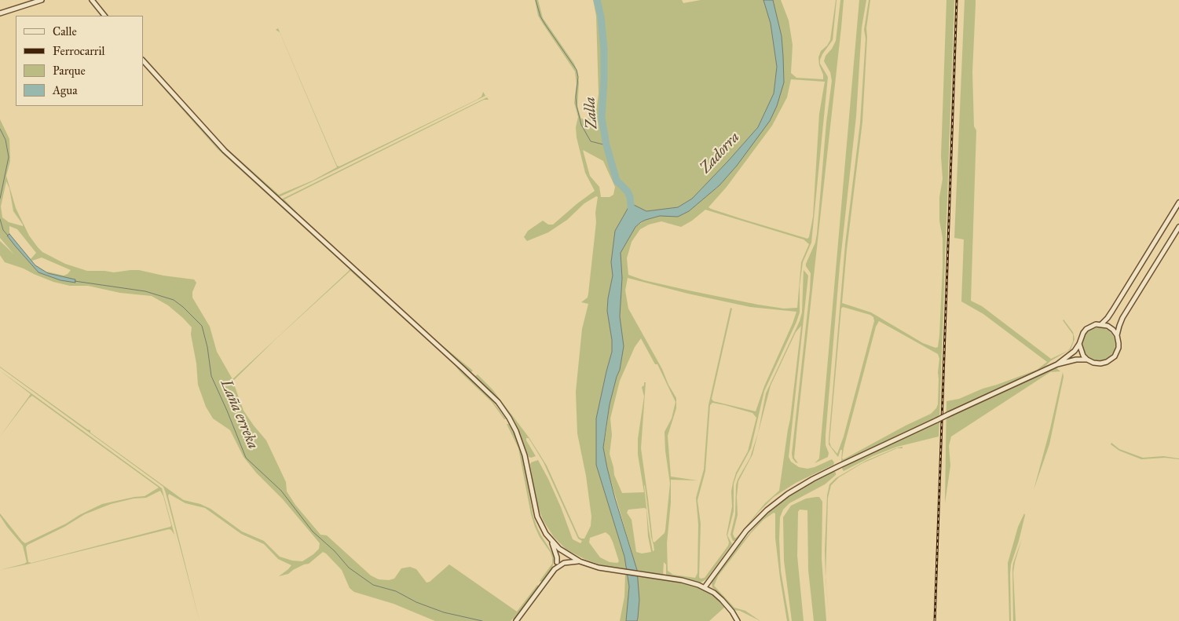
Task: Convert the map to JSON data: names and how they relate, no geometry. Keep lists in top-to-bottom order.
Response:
{
  "water": ["Zalla", "Zadorra", "Laña erreka"],
  "legend": [
    "Calle",
    "Ferrocarril",
    "Parque",
    "Agua"
  ]
}
